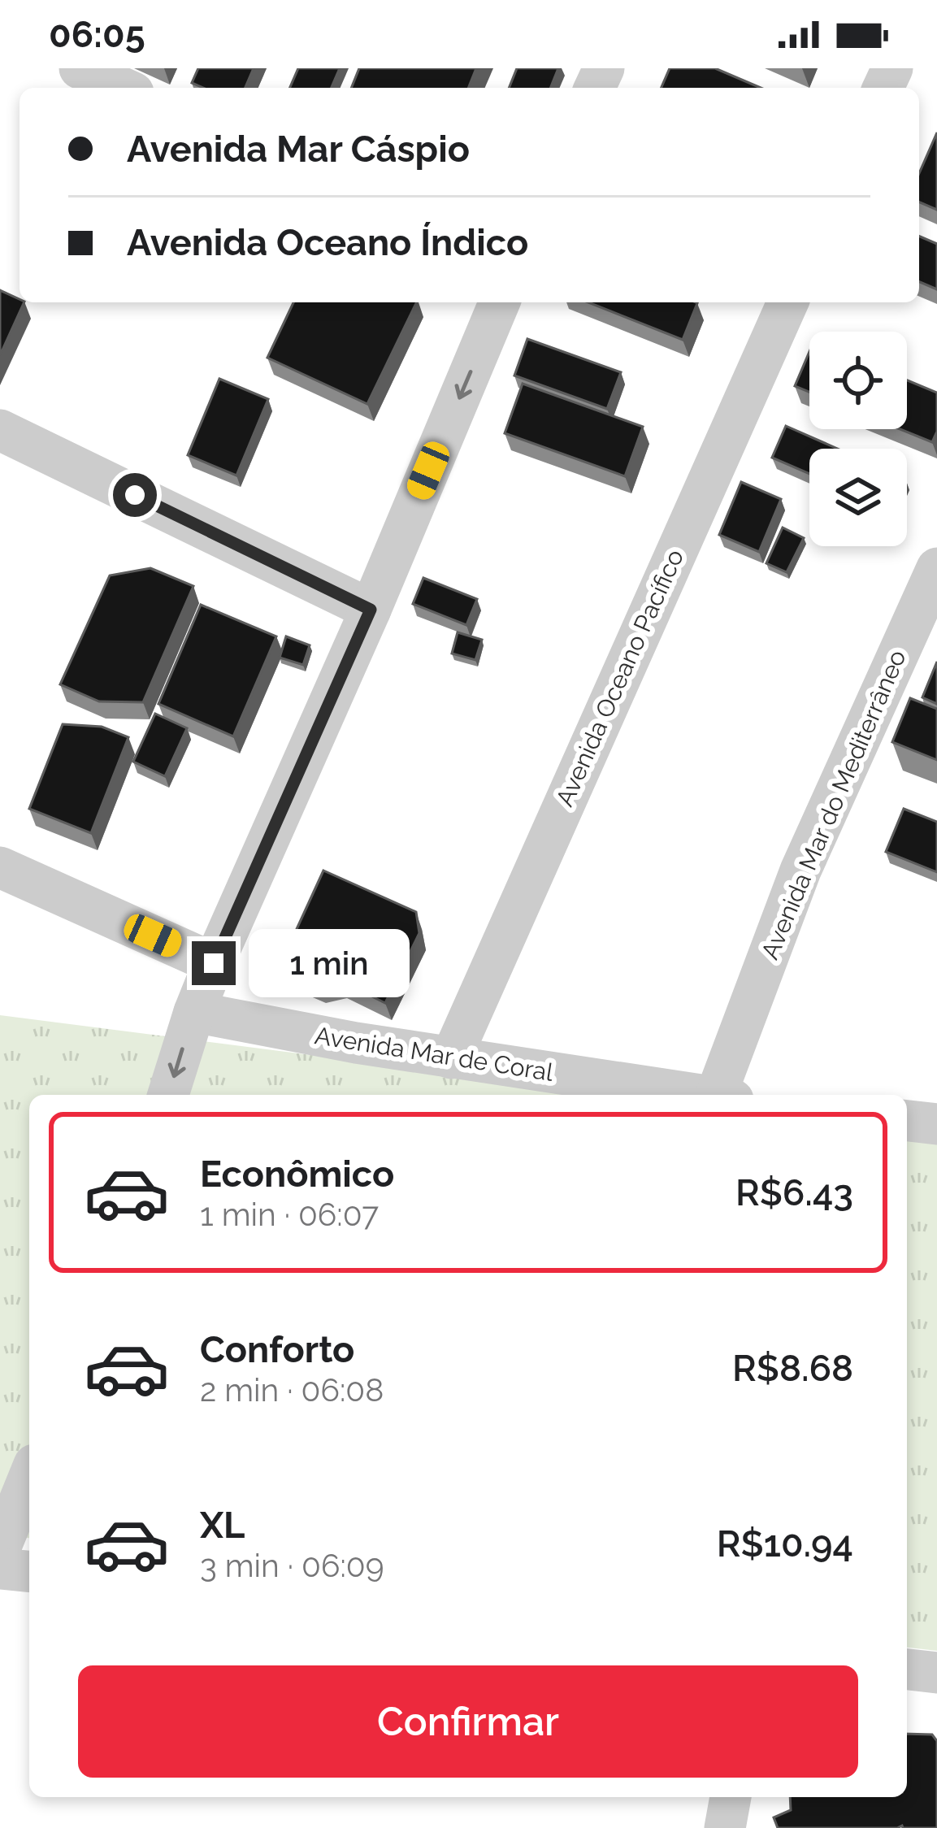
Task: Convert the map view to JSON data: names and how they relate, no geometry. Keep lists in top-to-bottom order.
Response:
{
  "streets": {
    "street": ["Avenida Oceano Pacífico", "Avenida Mar do Mediterrâneo", "Avenida Mar de Coral"]
  },
  "crossings": [
    ["Avenida Oceano Pacífico", "Avenida Mar de Coral"]
  ],
  "page": {
    "status": "06:05",
    "banner": ["Avenida Mar Cáspio", "Avenida Oceano Índico"],
    "bubble": "1 min",
    "list": [
      {
        "name": "Econômico",
        "note": "1 min · 06:07",
        "value": "R$6.43"
      },
      {
        "name": "Conforto",
        "note": "2 min · 06:08",
        "value": "R$8.68"
      },
      {
        "name": "XL",
        "note": "3 min · 06:09",
        "value": "R$10.94"
      }
    ],
    "buttons": "Confirmar"
  }
}
